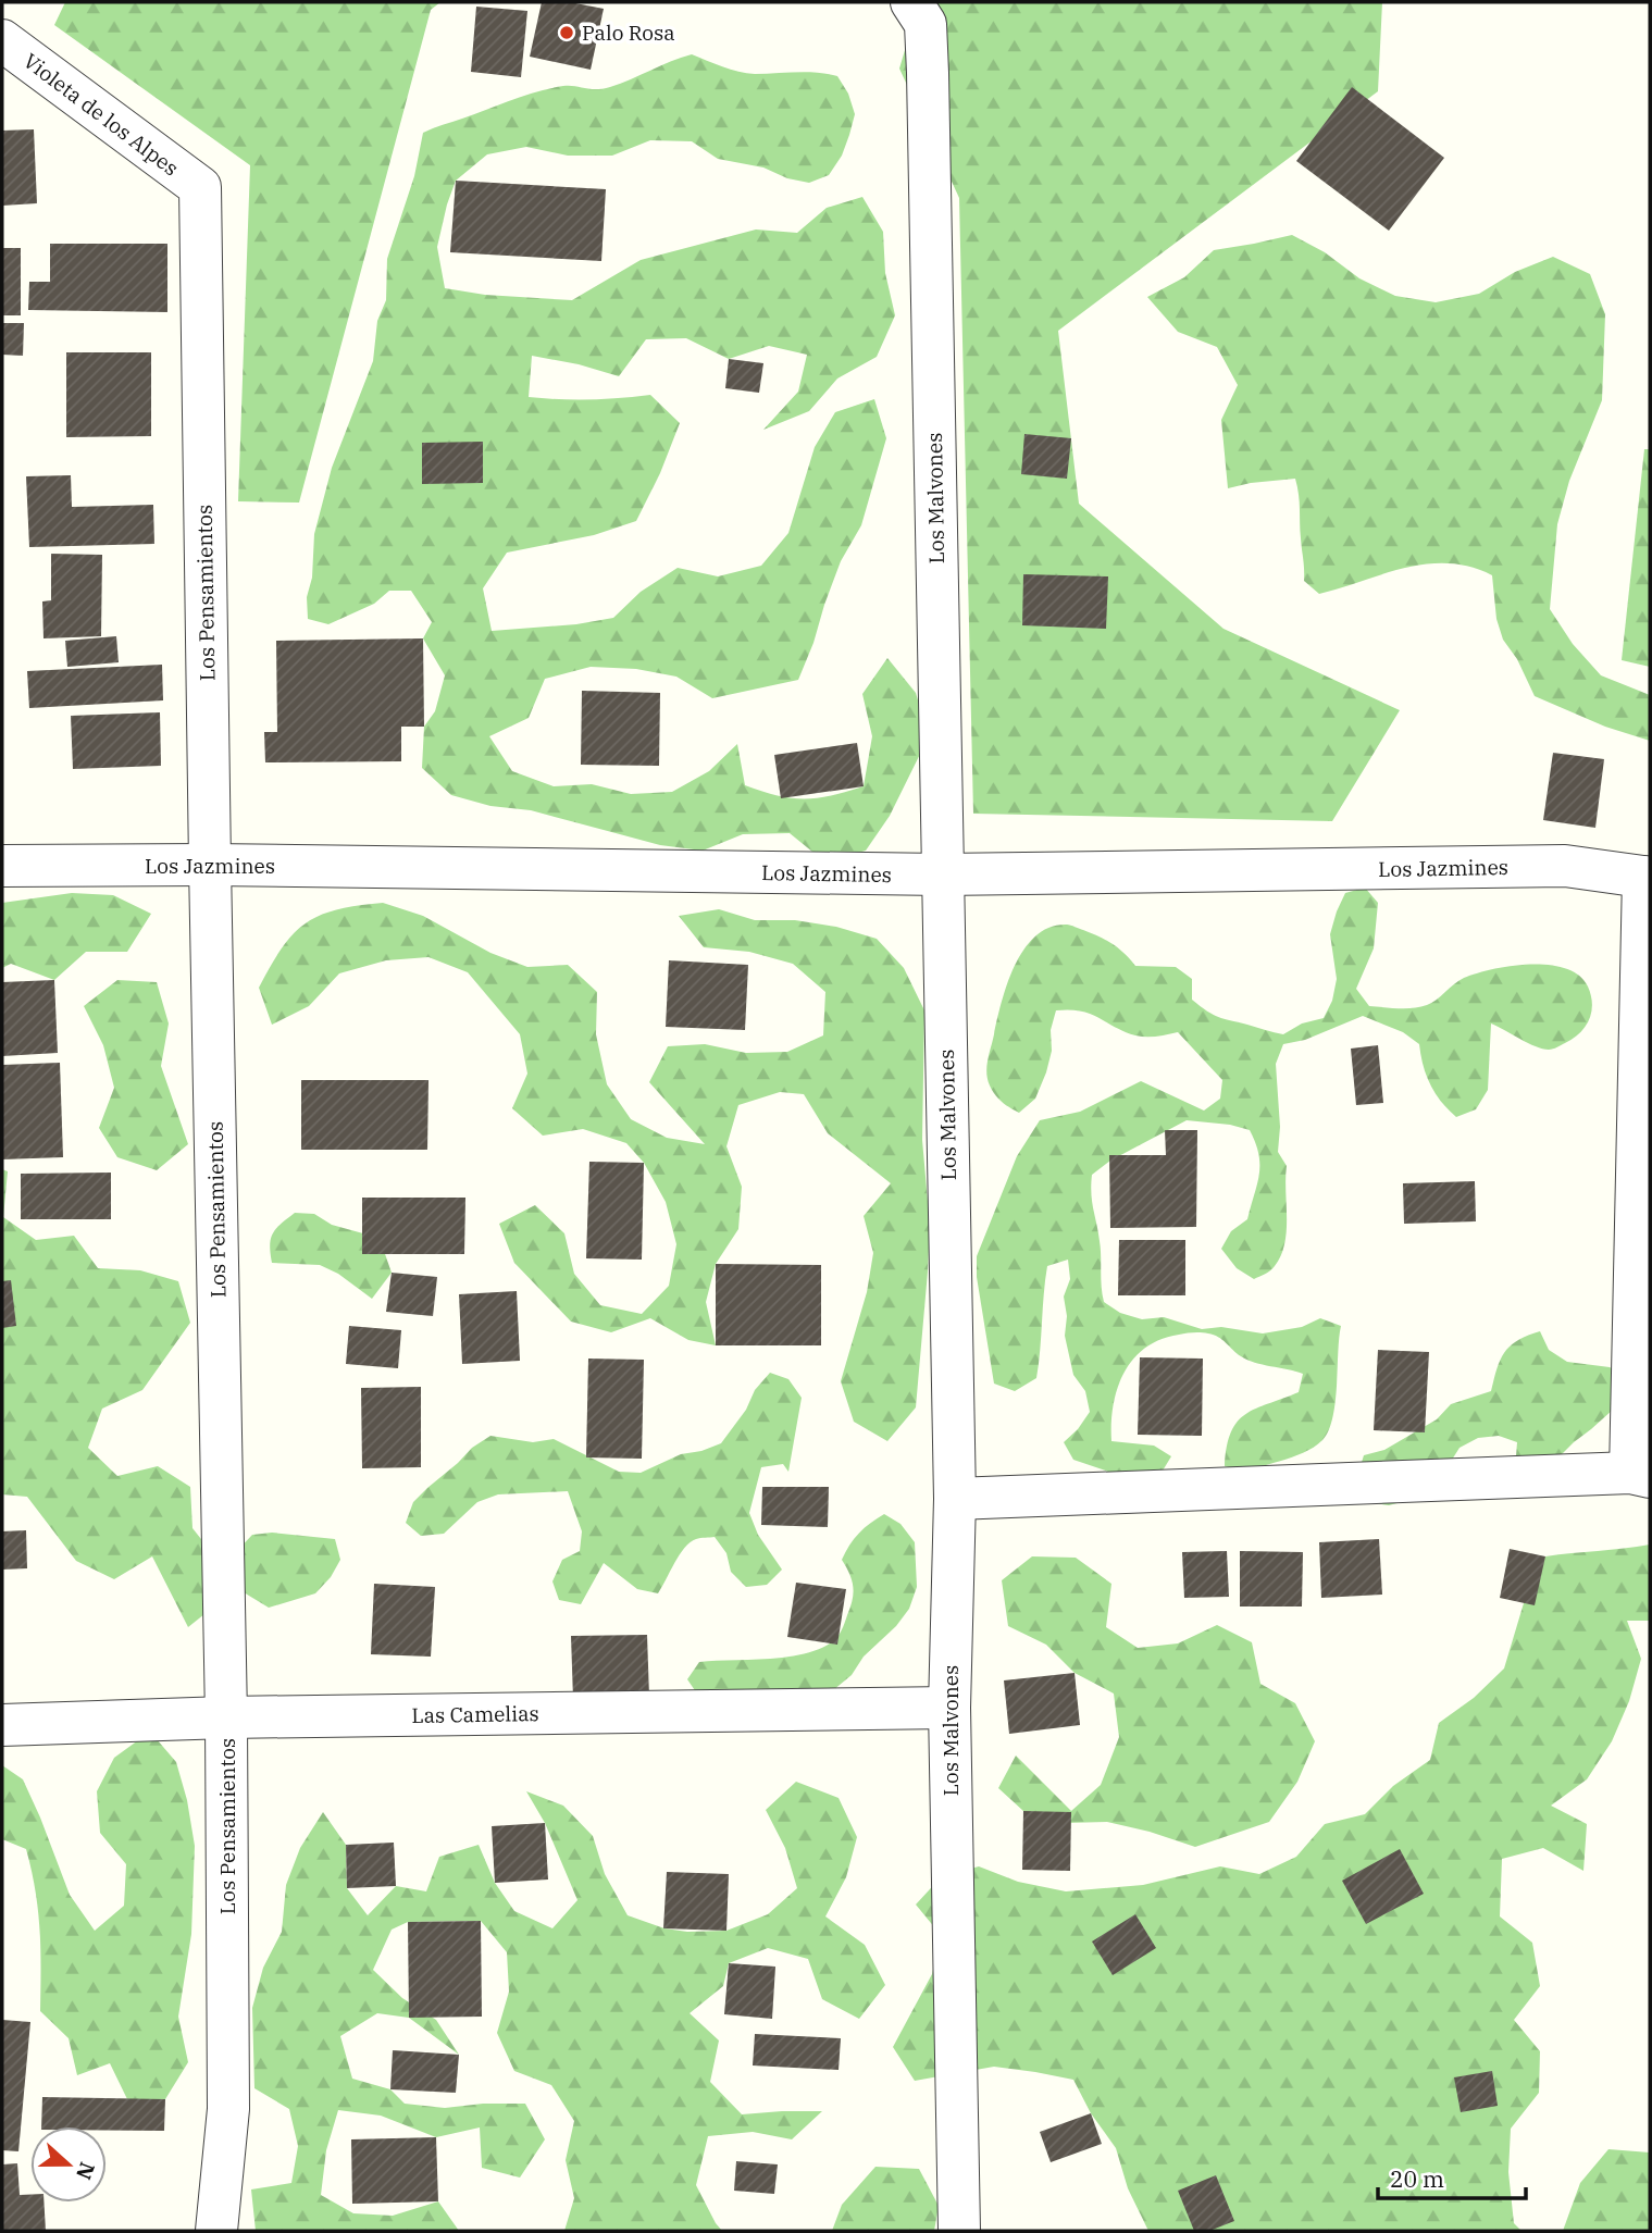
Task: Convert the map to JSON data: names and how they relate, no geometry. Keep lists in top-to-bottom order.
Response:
{
  "streets": {
    "street": [
      "Violeta de los Alpes",
      "Los Malvones",
      "Los Pensamientos",
      "Los Jazmines",
      "Las Camelias"
    ]
  },
  "crossings": [
    ["Violeta de los Alpes", "Los Pensamientos"],
    ["Los Malvones", "Los Jazmines"],
    ["Los Malvones", "Las Camelias"],
    ["Los Pensamientos", "Los Jazmines"],
    ["Los Pensamientos", "Las Camelias"]
  ],
  "places": ["Palo Rosa"],
  "scale_bar": "20 m",
  "north": "right"
}
